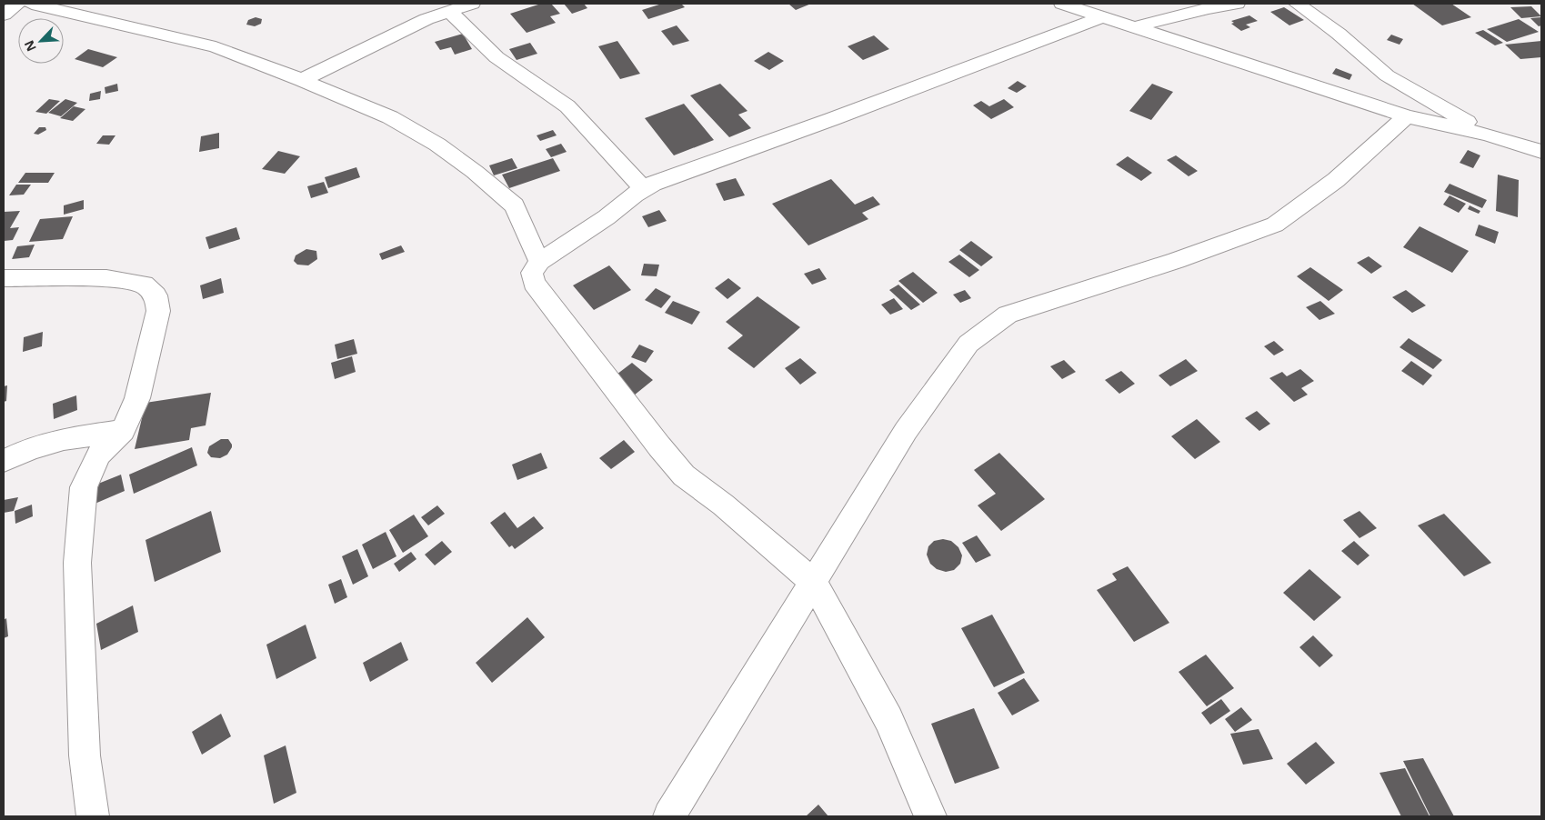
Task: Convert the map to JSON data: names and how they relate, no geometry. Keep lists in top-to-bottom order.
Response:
{
  "north": "bottom left"
}
